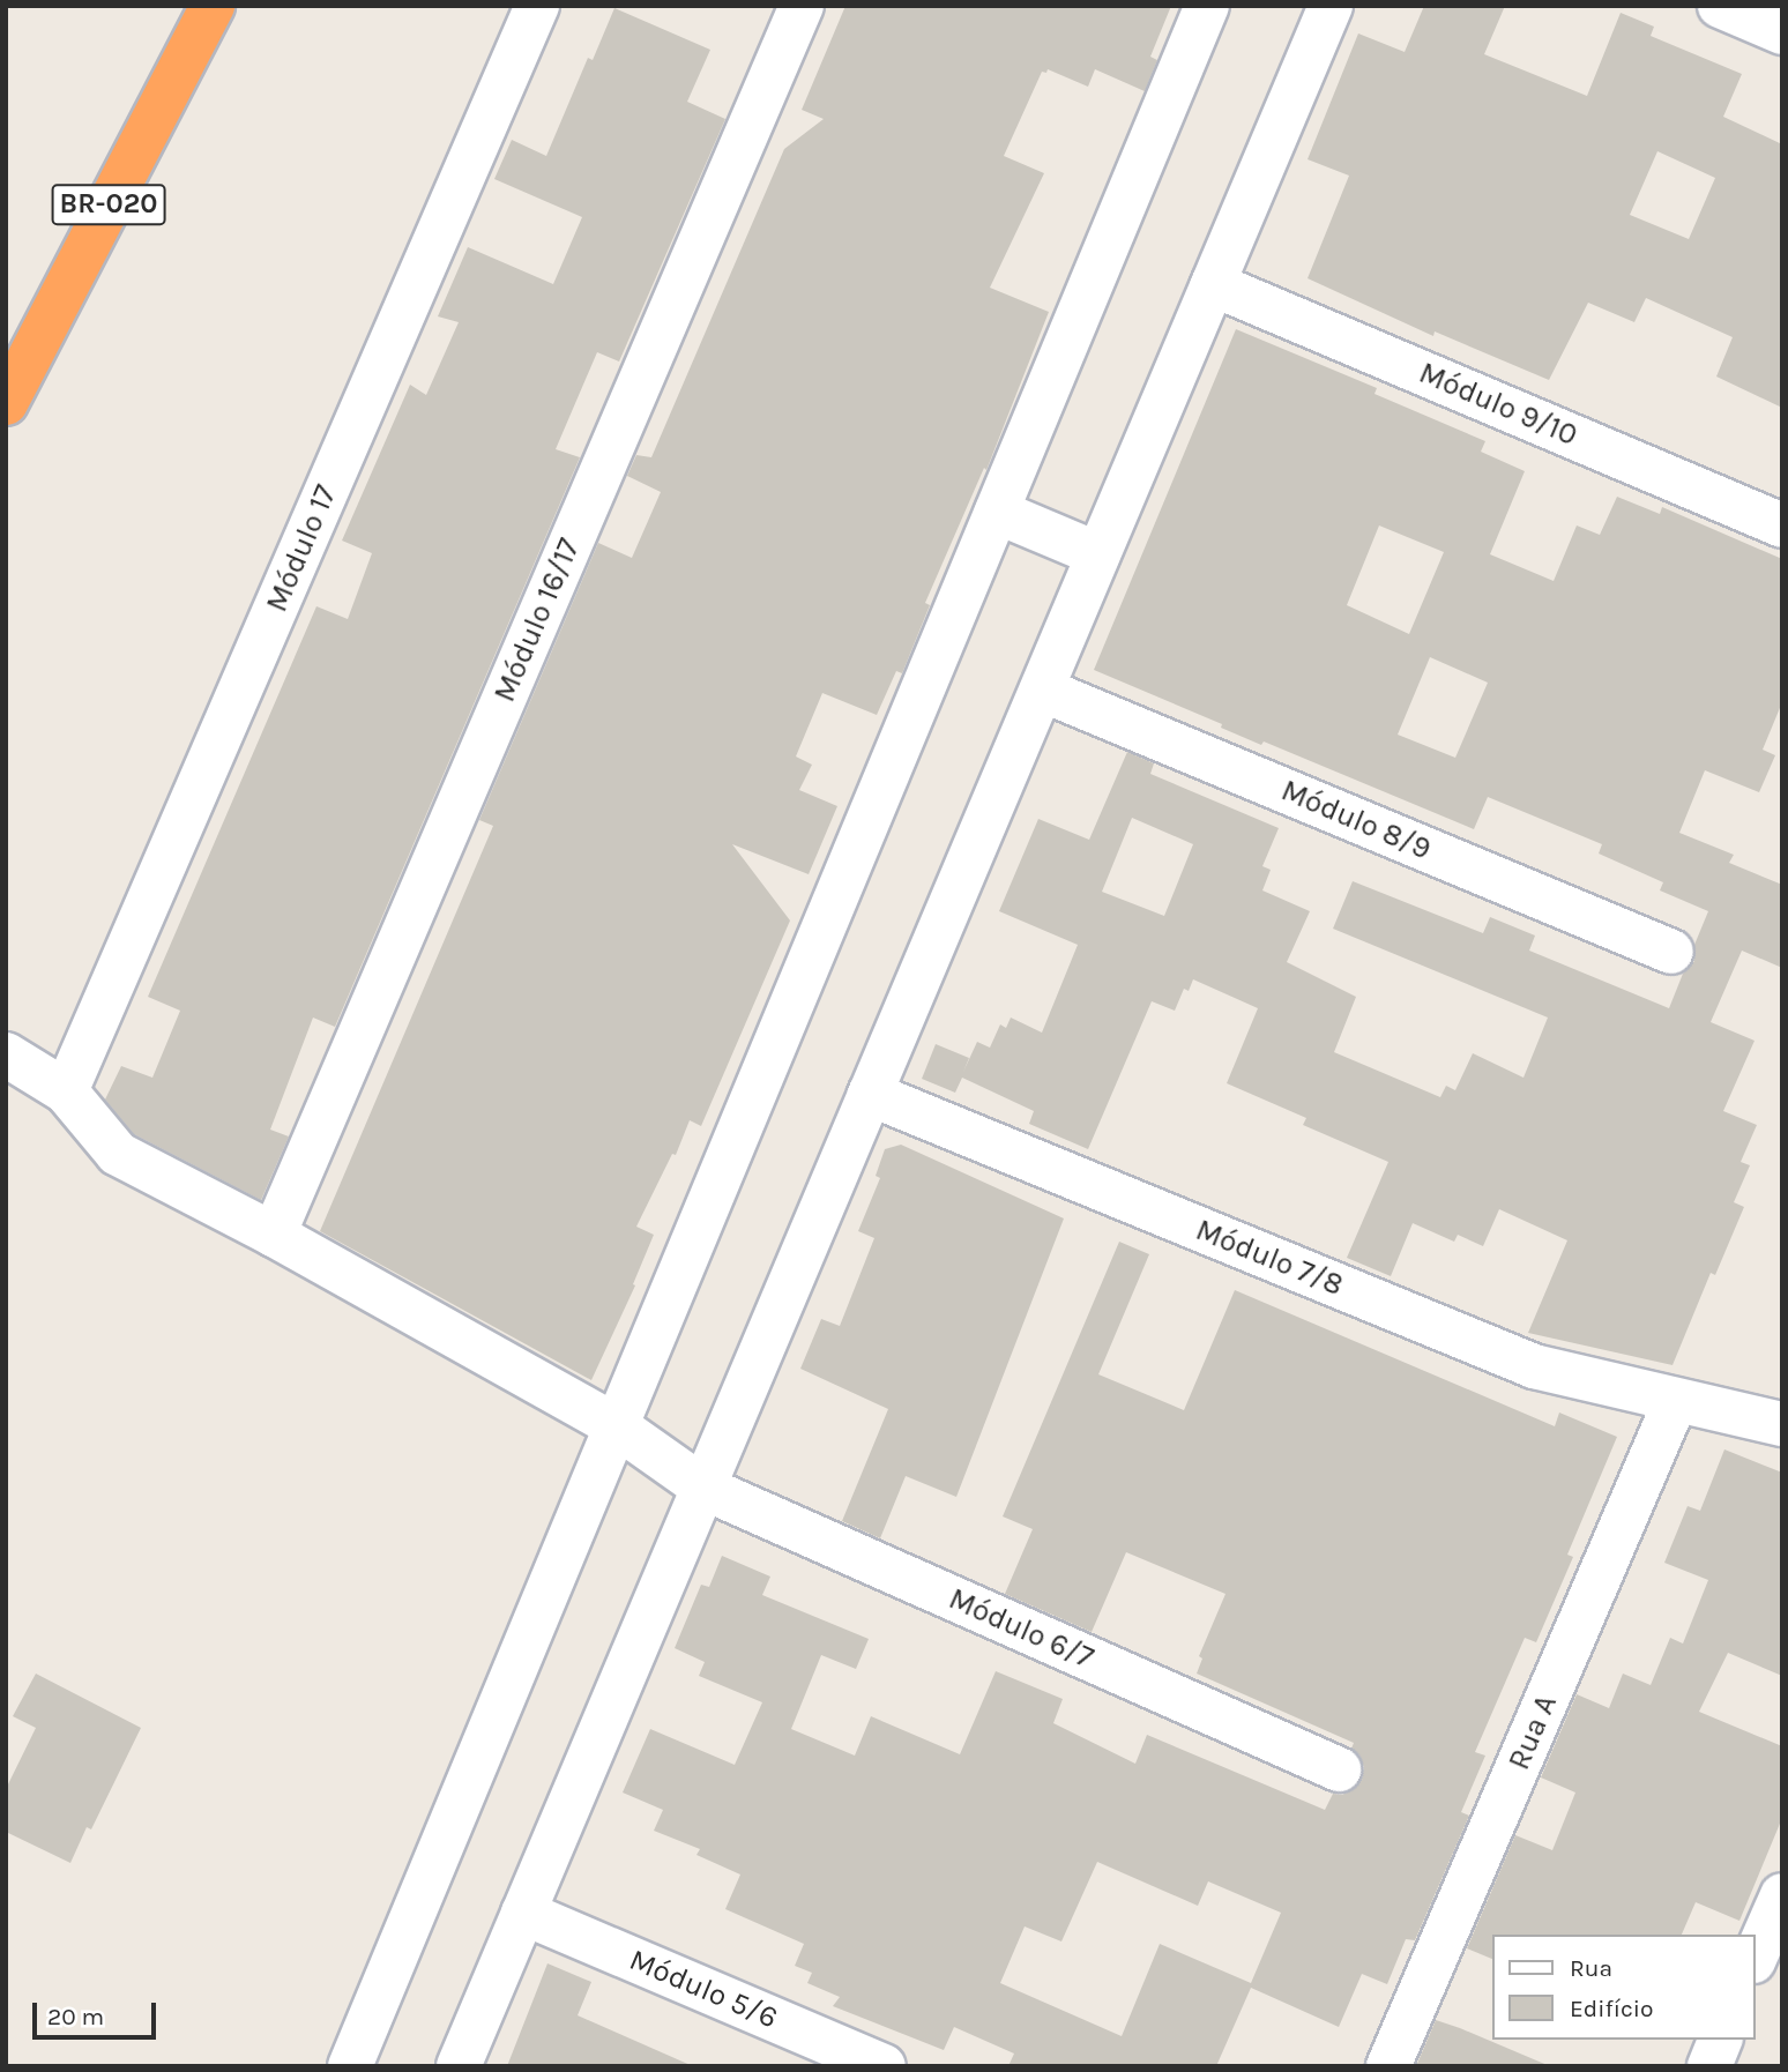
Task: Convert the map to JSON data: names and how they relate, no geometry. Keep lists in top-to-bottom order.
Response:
{
  "streets": {
    "highway": ["BR-020"],
    "street": [
      "Módulo 9/10",
      "Módulo 17",
      "Módulo 16/17",
      "Módulo 8/9",
      "Módulo 7/8",
      "Módulo 6/7",
      "Rua A",
      "Módulo 5/6"
    ]
  },
  "crossings": [
    ["Módulo 17", "Módulo 6/7"],
    ["Módulo 16/17", "Módulo 6/7"],
    ["Módulo 7/8", "Rua A"]
  ],
  "legend": ["Rua", "Edifício"],
  "scale_bar": "20 m"
}
